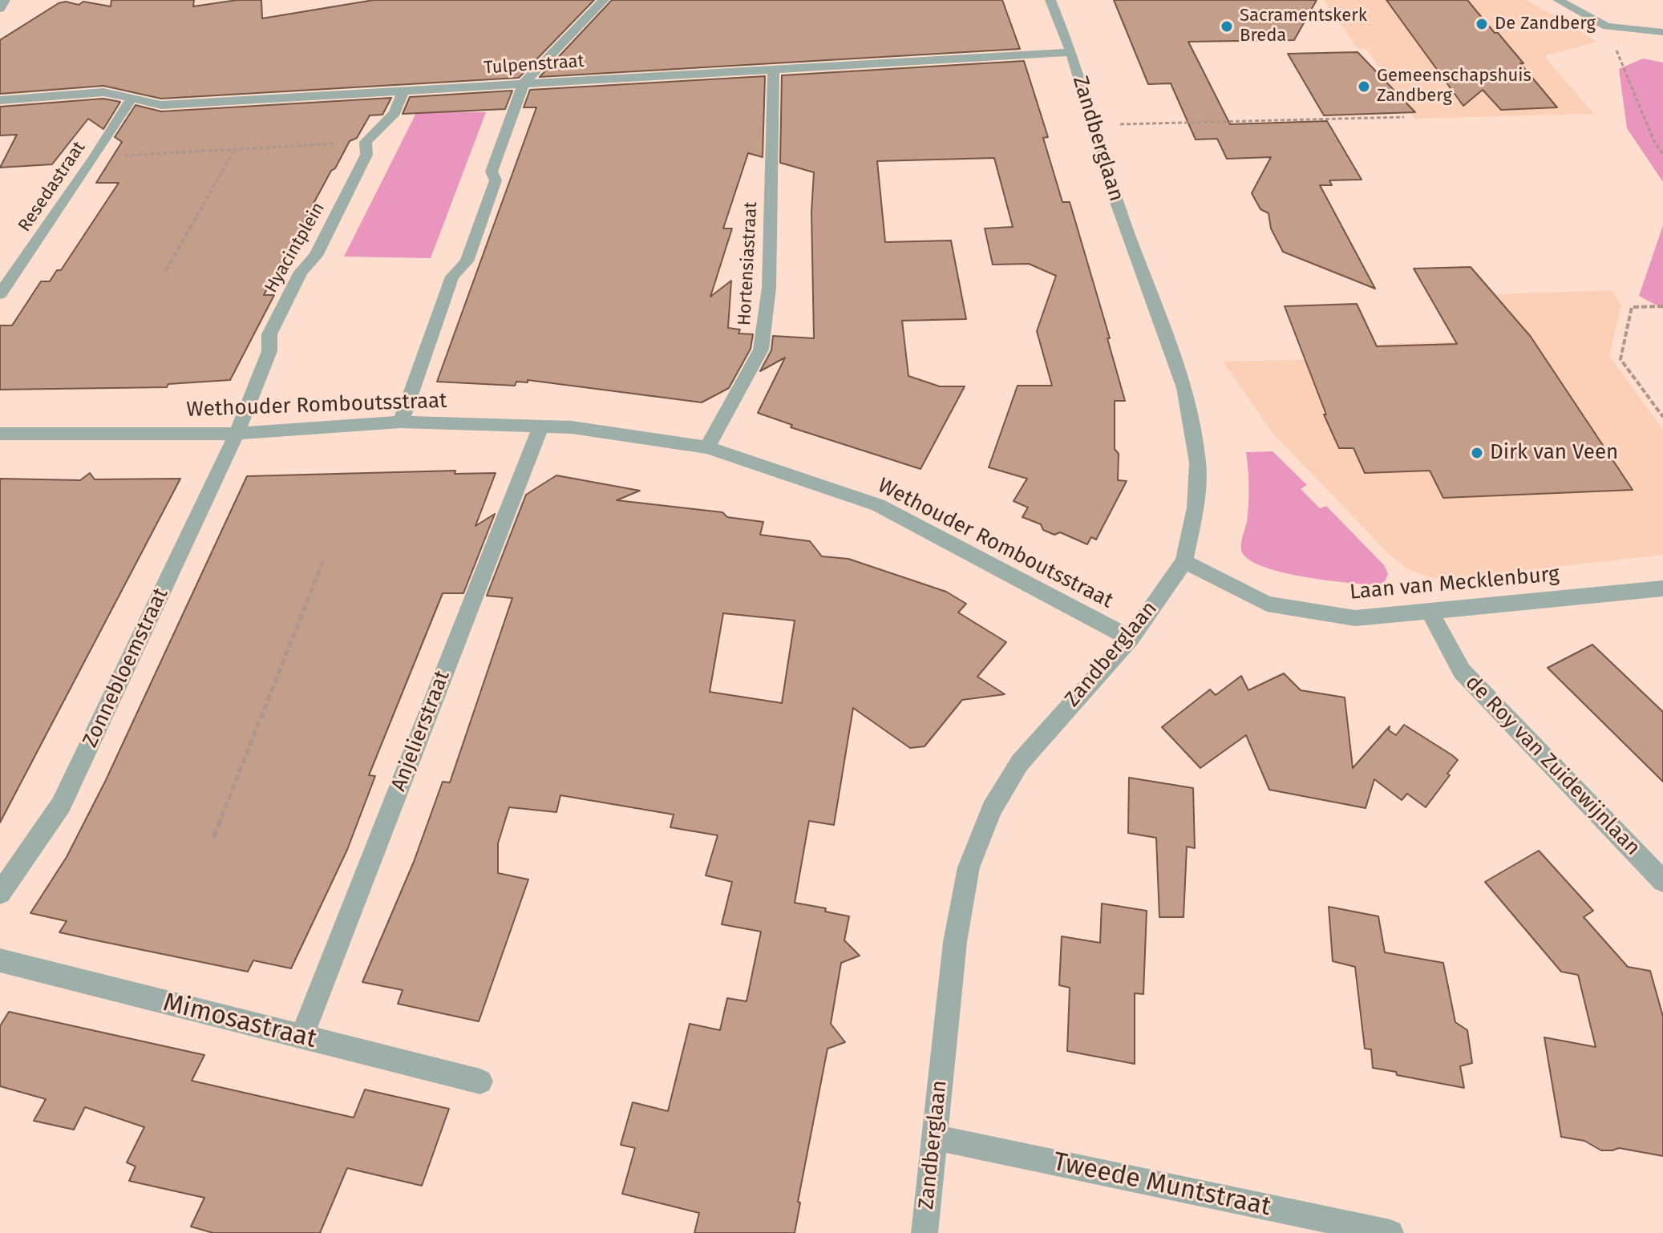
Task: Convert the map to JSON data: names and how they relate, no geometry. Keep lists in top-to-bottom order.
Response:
{
  "streets": {
    "street": [
      "Tulpenstraat",
      "Zandberglaan",
      "Resedastraat",
      "Hyacintplein",
      "Hortensiastraat",
      "Wethouder Romboutsstraat",
      "Laan van Mecklenburg",
      "Zonnebloemstraat",
      "Anjelierstraat",
      "de Roy van Zuidewijnlaan",
      "Mimosastraat",
      "Tweede Muntstraat"
    ]
  },
  "crossings": [
    ["Tulpenstraat", "Zandberglaan"],
    ["Tulpenstraat", "Resedastraat"],
    ["Tulpenstraat", "Hortensiastraat"],
    ["Zandberglaan", "Wethouder Romboutsstraat"],
    ["Zandberglaan", "Laan van Mecklenburg"],
    ["Zandberglaan", "Tweede Muntstraat"],
    ["Hyacintplein", "Wethouder Romboutsstraat"],
    ["Hyacintplein", "Zonnebloemstraat"],
    ["Hortensiastraat", "Wethouder Romboutsstraat"],
    ["Wethouder Romboutsstraat", "Zonnebloemstraat"],
    ["Wethouder Romboutsstraat", "Anjelierstraat"],
    ["Laan van Mecklenburg", "de Roy van Zuidewijnlaan"],
    ["Anjelierstraat", "Mimosastraat"]
  ],
  "places": [
    "De Zandberg",
    "Sacramentskerk Breda",
    "Gemeenschapshuis Zandberg",
    "Dirk van Veen"
  ]
}
